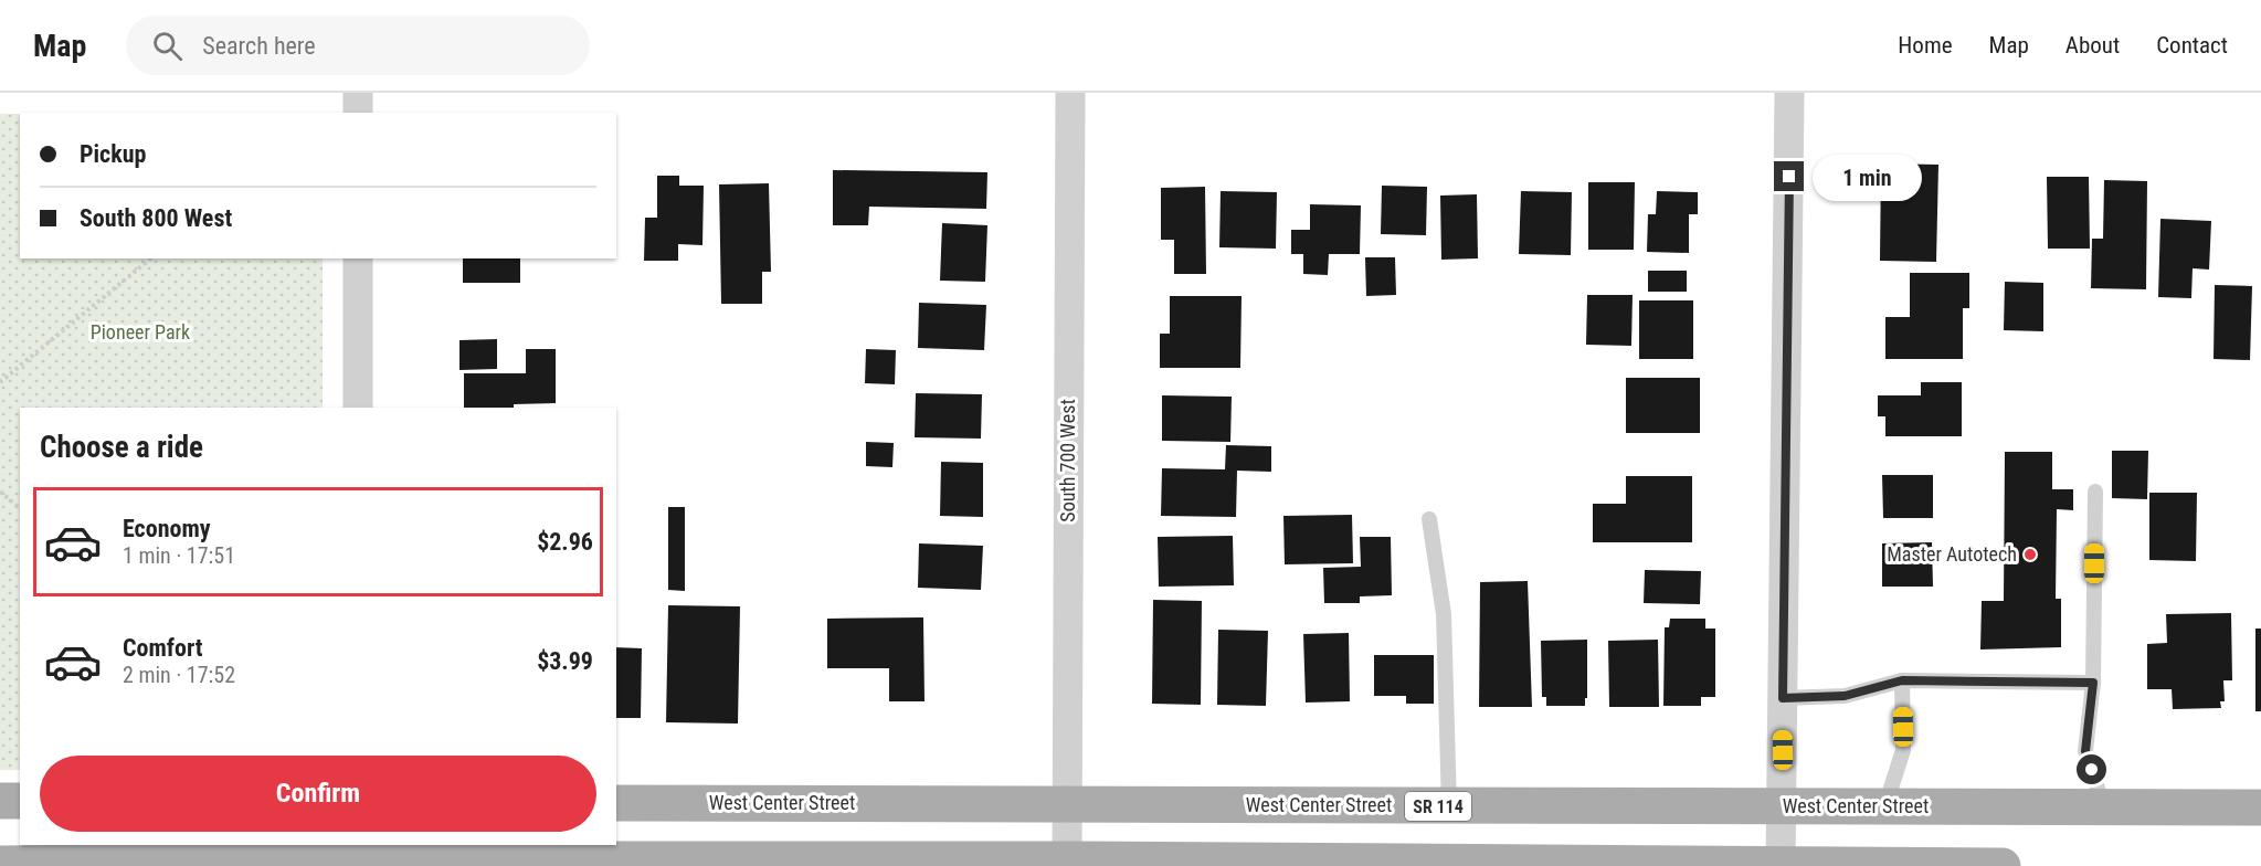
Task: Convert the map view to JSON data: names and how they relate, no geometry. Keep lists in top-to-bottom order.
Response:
{
  "streets": {
    "main road": ["West Center Street", "SR 114"],
    "street": ["South 700 West"]
  },
  "crossings": [
    ["South 700 West", "West Center Street"]
  ],
  "parks": ["Pioneer Park"],
  "places": ["Master Autotech"],
  "page": {
    "header": "Map",
    "search": "Search here",
    "nav": [
      "Home",
      "Map",
      "About",
      "Contact"
    ],
    "banner": ["Pickup", "South 800 West"],
    "bubble": "1 min",
    "heading": "Choose a ride",
    "list": [
      {
        "name": "Economy",
        "note": "1 min · 17:51",
        "value": "$2.96"
      },
      {
        "name": "Comfort",
        "note": "2 min · 17:52",
        "value": "$3.99"
      }
    ],
    "buttons": "Confirm"
  }
}
